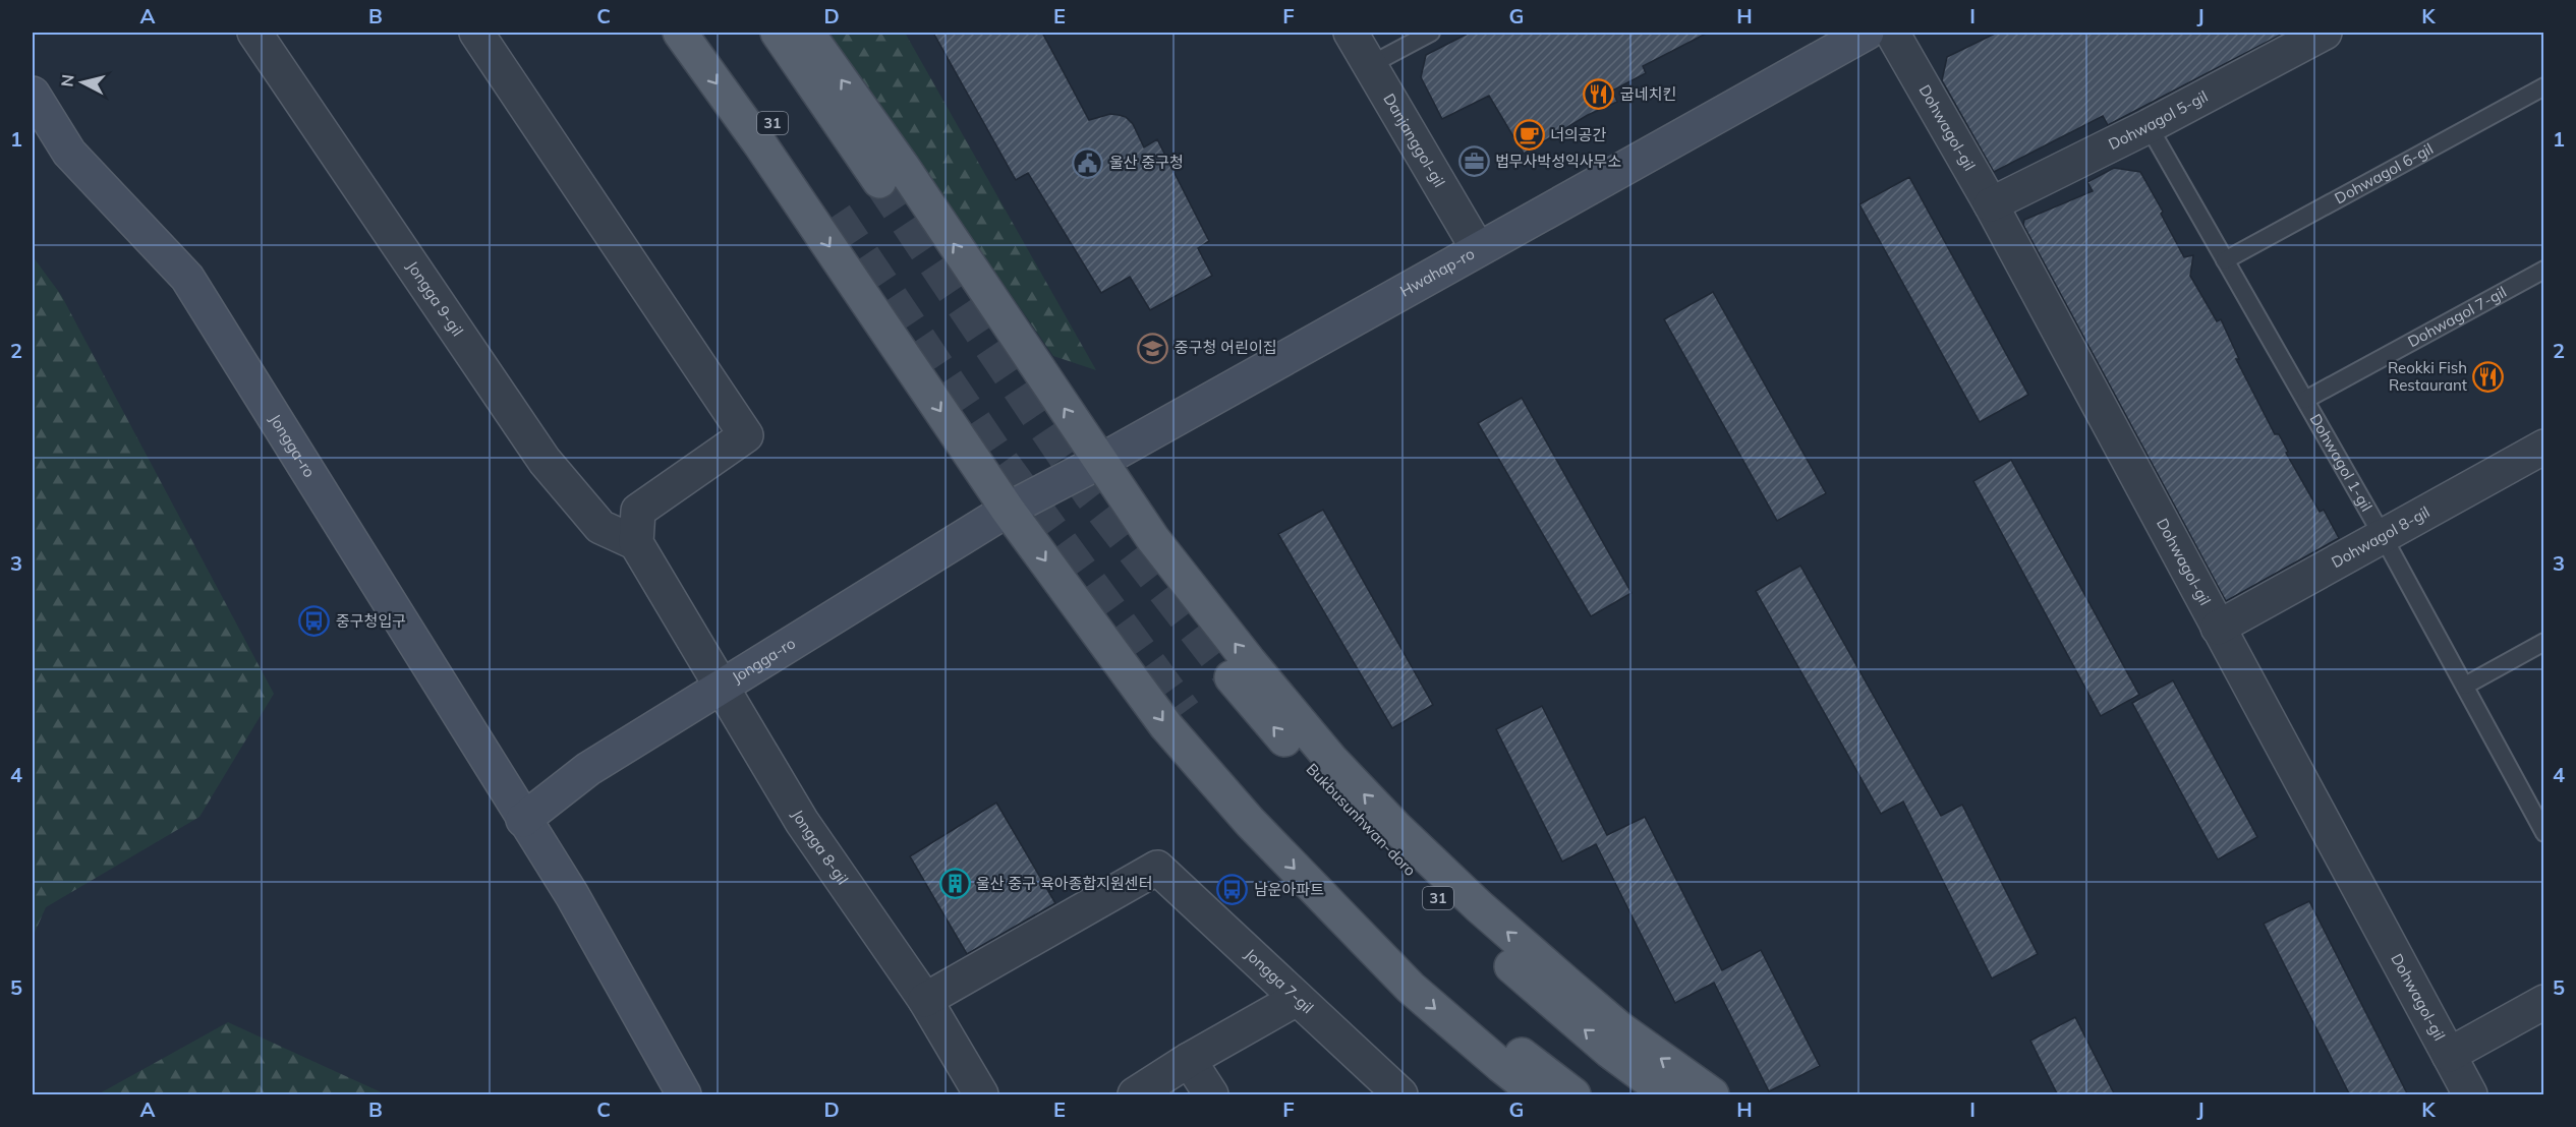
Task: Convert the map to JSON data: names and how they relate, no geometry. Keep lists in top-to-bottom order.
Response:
{
  "streets": {
    "main road": [
      "31",
      "Hwahap-ro",
      "Jongga-ro",
      "Bukbusunhwan-doro"
    ],
    "street": [
      "Dohwagol 5-gil",
      "Dohwagol-gil",
      "Danjanggol-gil",
      "Jongga 9-gil",
      "Dohwagol 8-gil",
      "Jongga 8-gil",
      "Jongga 7-gil"
    ],
    "lane": ["Dohwagol 6-gil", "Dohwagol 7-gil", "Dohwagol 1-gil"]
  },
  "crossings": [
    ["Dohwagol 5-gil", "Dohwagol-gil"],
    ["Dohwagol 5-gil", "Dohwagol 1-gil"],
    ["Dohwagol-gil", "Dohwagol 8-gil"],
    ["Danjanggol-gil", "Hwahap-ro"],
    ["Dohwagol 6-gil", "Dohwagol 1-gil"],
    ["Hwahap-ro", "Jongga-ro"],
    ["Jongga 9-gil", "Jongga 8-gil"],
    ["Dohwagol 7-gil", "Dohwagol 1-gil"],
    ["Jongga-ro", "Jongga 8-gil"],
    ["Dohwagol 1-gil", "Dohwagol 8-gil"],
    ["Jongga 8-gil", "Jongga 7-gil"]
  ],
  "places": {
    "restaurant": ["굽네치킨", "Reokki Fish Restaurant"],
    "cafe": ["너의공간"],
    "office": ["법무사박성익사무소"],
    "public building": ["울산 중구청"],
    "school or university": ["중구청 어린이집"],
    "bus stop": ["중구청입구", "남운아파트"],
    "building": ["울산 중구 육아종합지원센터"]
  },
  "north": "left",
  "grid": {
    "columns": [
      "A",
      "B",
      "C",
      "D",
      "E",
      "F",
      "G",
      "H",
      "I",
      "J",
      "K"
    ],
    "rows": [
      "1",
      "2",
      "3",
      "4",
      "5"
    ]
  }
}
